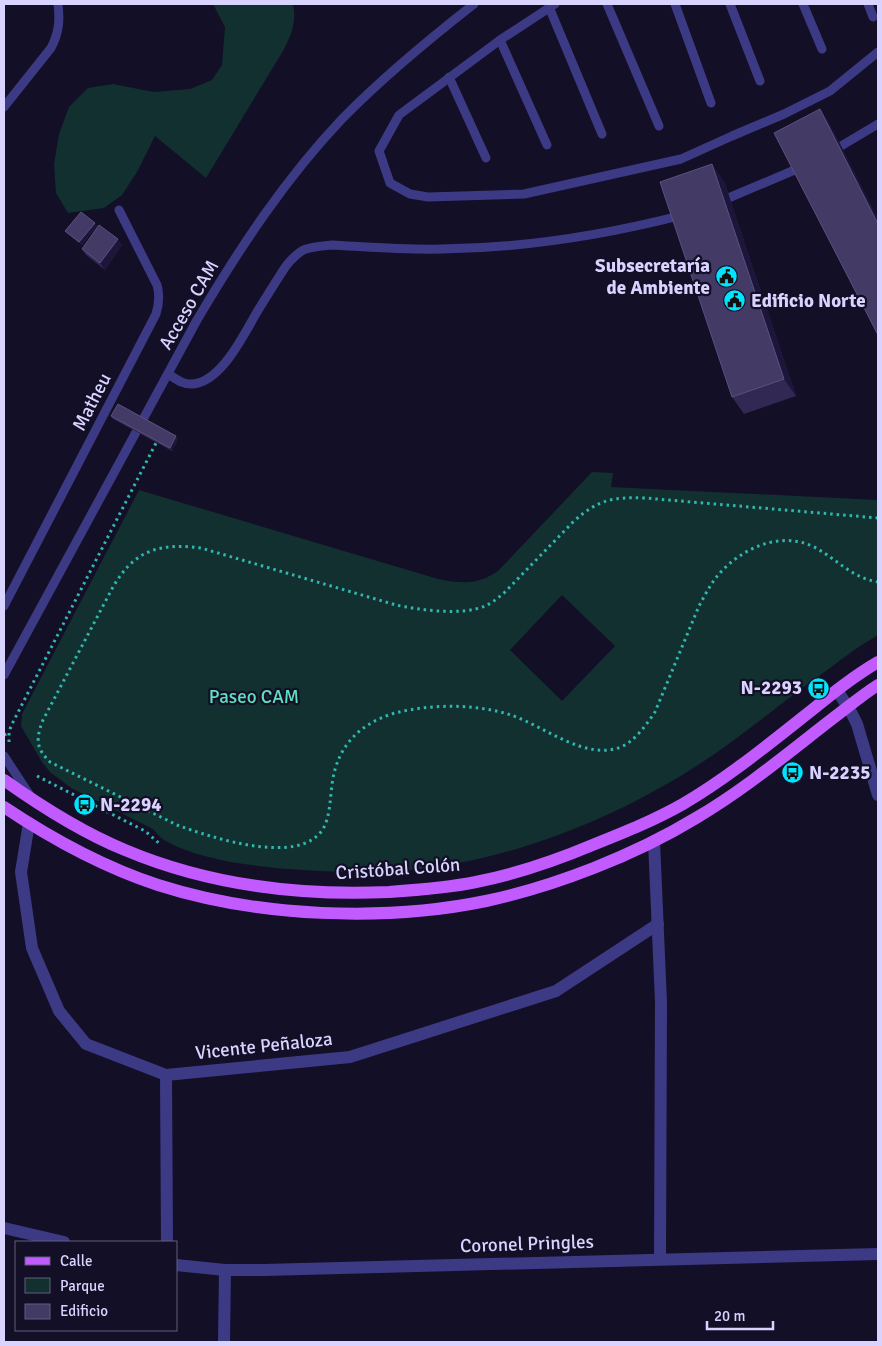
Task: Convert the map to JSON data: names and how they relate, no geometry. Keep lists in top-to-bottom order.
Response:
{
  "streets": {
    "main road": ["Cristóbal Colón"],
    "street": ["Vicente Peñaloza", "Coronel Pringles"],
    "lane": ["Acceso CAM", "Matheu"]
  },
  "parks": ["Paseo CAM"],
  "places": {
    "public building": ["Subsecretaría de Ambiente", "Edificio Norte"],
    "bus stop": ["N-2293", "N-2235", "N-2294"]
  },
  "legend": ["Calle", "Parque", "Edificio"],
  "scale_bar": "20 m"
}
